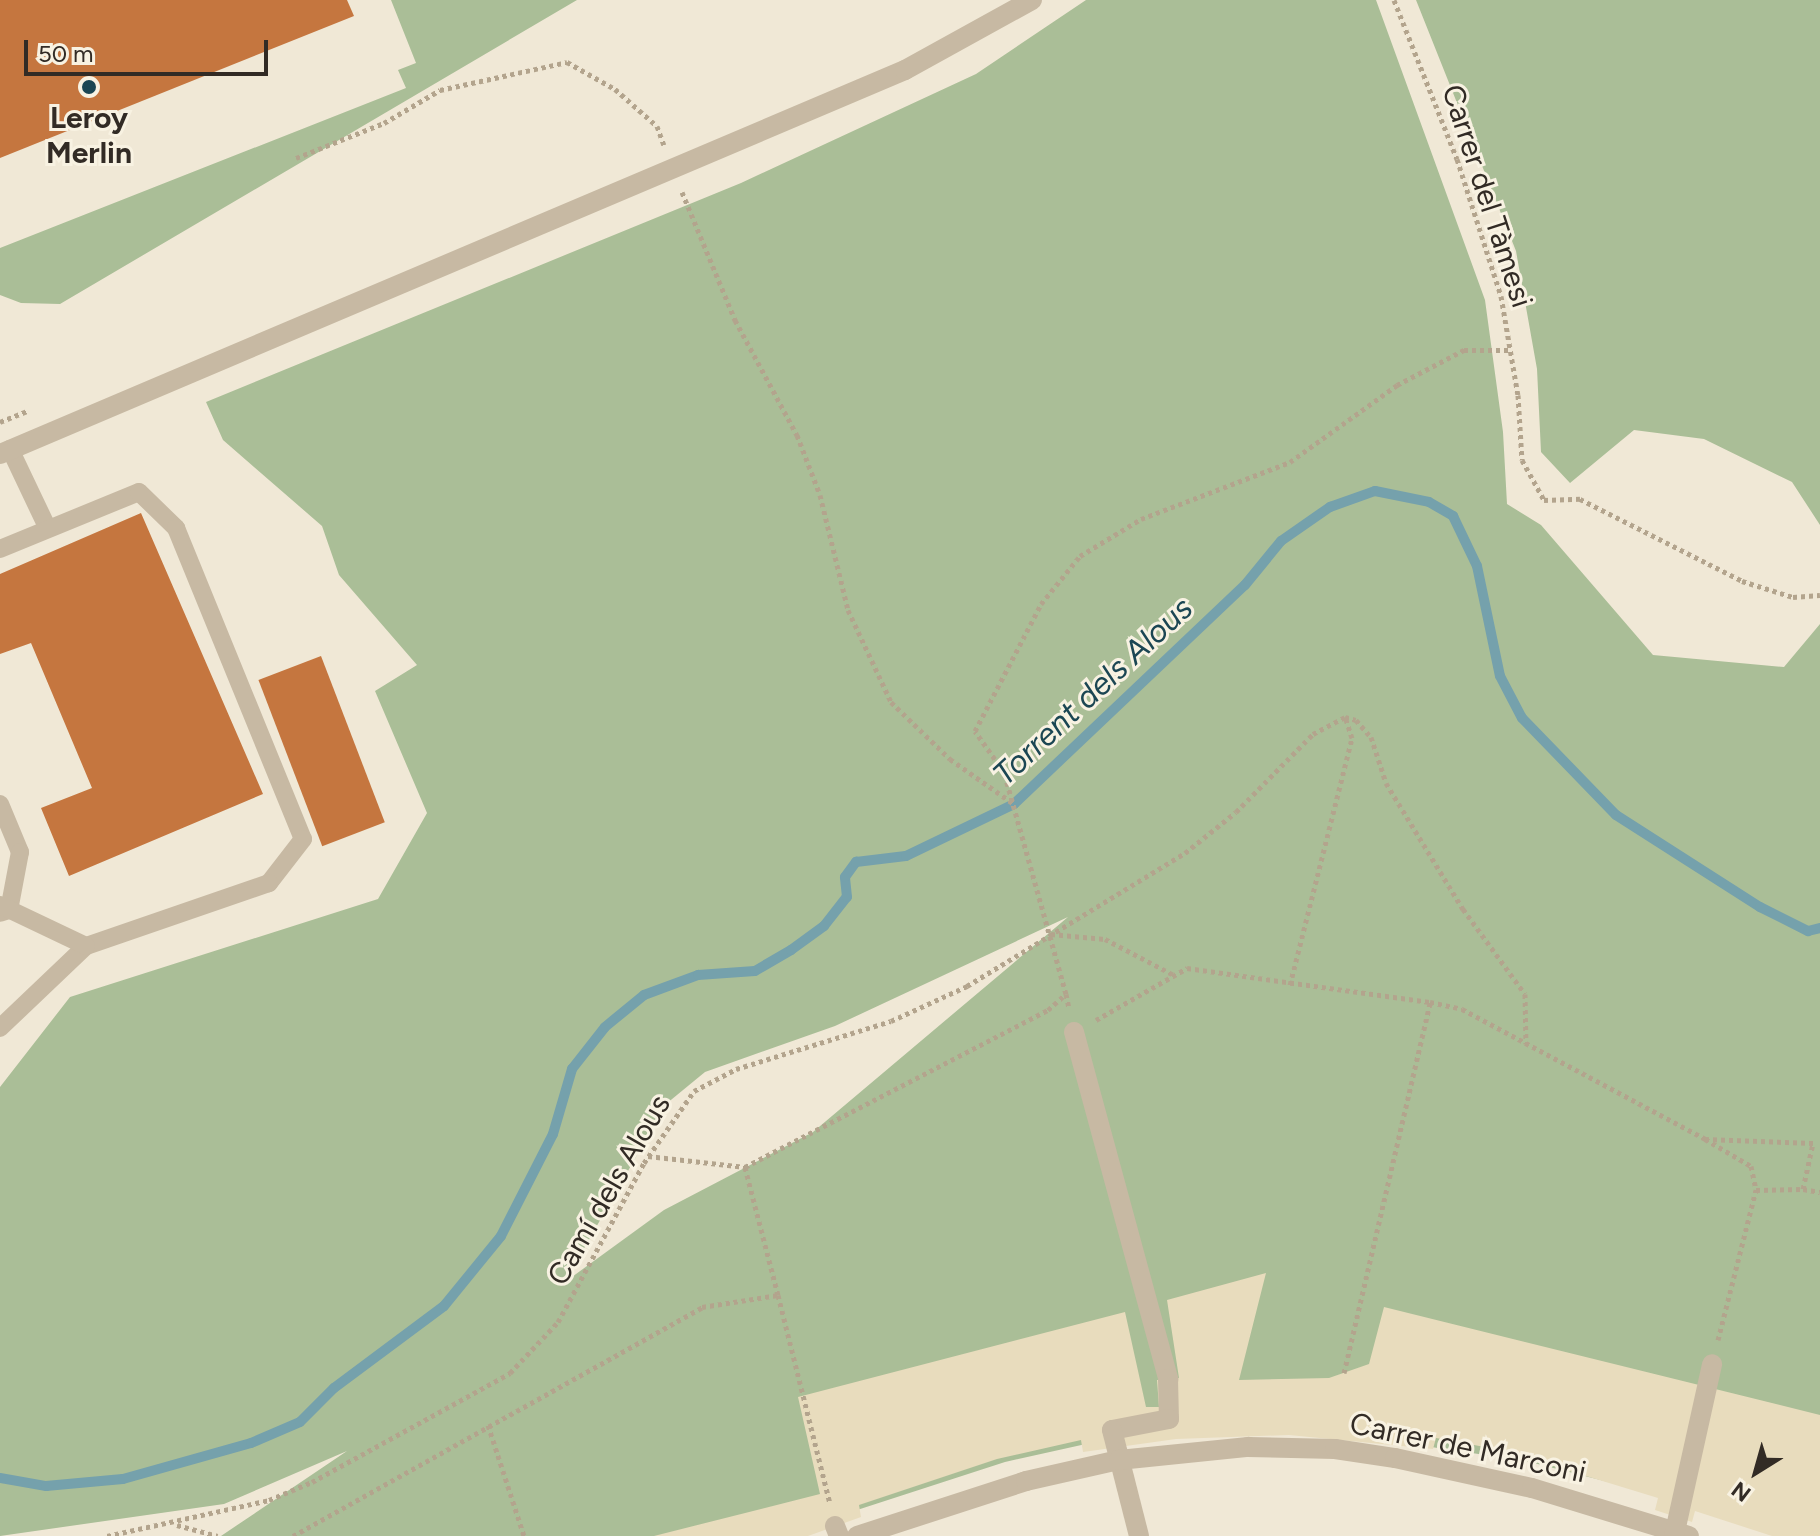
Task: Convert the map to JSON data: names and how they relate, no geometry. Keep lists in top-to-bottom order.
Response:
{
  "streets": {
    "street": ["Carrer de Marconi"],
    "path": ["Carrer del Tàmesi", "Camí dels Alous"]
  },
  "water": ["Torrent dels Alous"],
  "places": ["Leroy Merlin"],
  "scale_bar": "50 m",
  "north": "bottom left"
}
